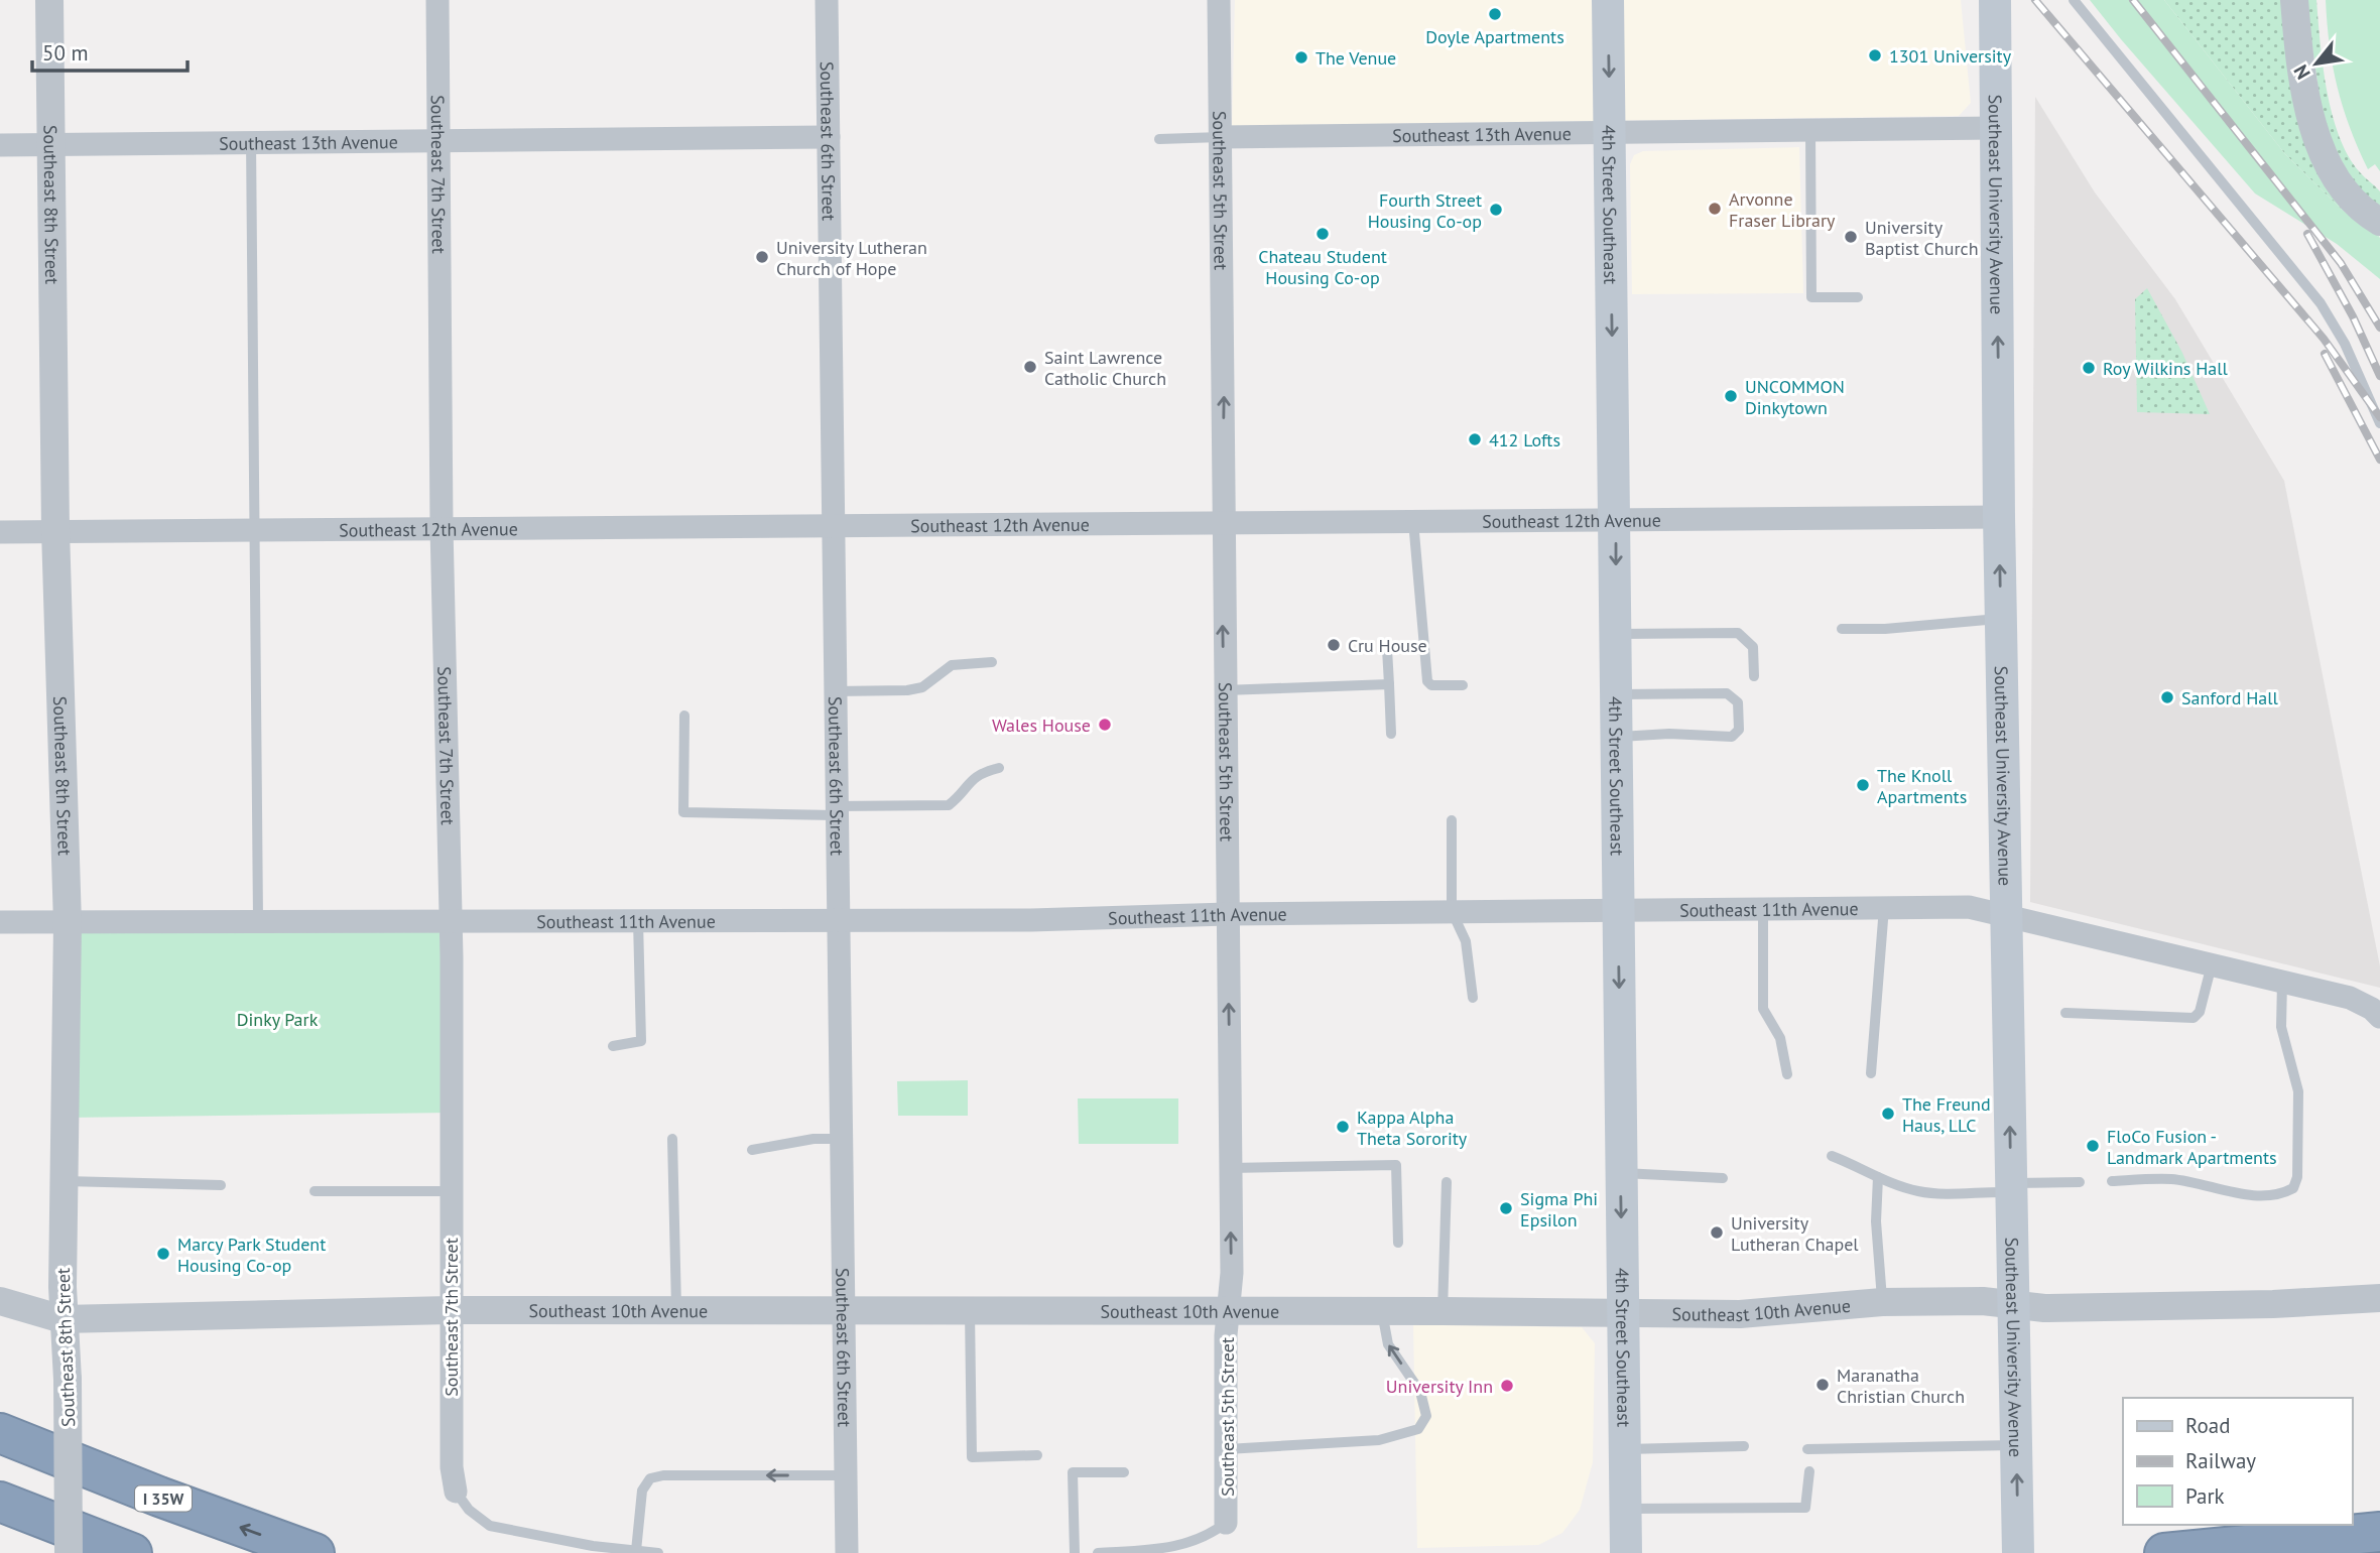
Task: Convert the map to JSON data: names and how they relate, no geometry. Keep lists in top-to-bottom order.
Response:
{
  "streets": {
    "highway": ["I 35W"],
    "main road": ["4th Street Southeast", "Southeast University Avenue"],
    "street": [
      "Southeast 13th Avenue",
      "Southeast 6th Street",
      "Southeast 7th Street",
      "Southeast 5th Street",
      "Southeast 8th Street",
      "Southeast 12th Avenue",
      "Southeast 11th Avenue",
      "Southeast 10th Avenue"
    ]
  },
  "crossings": [
    ["Southeast 13th Avenue", "Southeast 6th Street"],
    ["Southeast 13th Avenue", "Southeast 7th Street"],
    ["Southeast 13th Avenue", "Southeast 5th Street"],
    ["Southeast 13th Avenue", "Southeast 8th Street"],
    ["Southeast 13th Avenue", "4th Street Southeast"],
    ["Southeast 13th Avenue", "Southeast University Avenue"],
    ["Southeast 6th Street", "Southeast 12th Avenue"],
    ["Southeast 6th Street", "Southeast 11th Avenue"],
    ["Southeast 6th Street", "Southeast 10th Avenue"],
    ["Southeast 7th Street", "Southeast 12th Avenue"],
    ["Southeast 7th Street", "Southeast 11th Avenue"],
    ["Southeast 7th Street", "Southeast 10th Avenue"],
    ["Southeast 5th Street", "Southeast 12th Avenue"],
    ["Southeast 5th Street", "Southeast 11th Avenue"],
    ["Southeast 5th Street", "Southeast 10th Avenue"],
    ["Southeast 8th Street", "Southeast 12th Avenue"],
    ["Southeast 8th Street", "Southeast 11th Avenue"],
    ["Southeast 8th Street", "Southeast 10th Avenue"],
    ["4th Street Southeast", "Southeast 12th Avenue"],
    ["4th Street Southeast", "Southeast 11th Avenue"],
    ["4th Street Southeast", "Southeast 10th Avenue"],
    ["Southeast University Avenue", "Southeast 12th Avenue"],
    ["Southeast University Avenue", "Southeast 11th Avenue"],
    ["Southeast University Avenue", "Southeast 10th Avenue"]
  ],
  "one_way": ["Southeast 5th Street", "4th Street Southeast", "Southeast University Avenue"],
  "parks": ["Dinky Park"],
  "places": [
    "Doyle Apartments",
    "1301 University",
    "The Venue",
    "Arvonne Fraser Library",
    "Fourth Street Housing Co-op",
    "Chateau Student Housing Co-op",
    "University Baptist Church",
    "University Lutheran Church of Hope",
    "Saint Lawrence Catholic Church",
    "Roy Wilkins Hall",
    "UNCOMMON Dinkytown",
    "412 Lofts",
    "Cru House",
    "Sanford Hall",
    "Wales House",
    "The Knoll Apartments",
    "The Freund Haus, LLC",
    "Kappa Alpha Theta Sorority",
    "FloCo Fusion - Landmark Apartments",
    "Sigma Phi Epsilon",
    "University Lutheran Chapel",
    "Marcy Park Student Housing Co-op",
    "Maranatha Christian Church",
    "University Inn"
  ],
  "legend": ["Road", "Railway", "Park"],
  "scale_bar": "50 m",
  "north": "bottom left"
}
